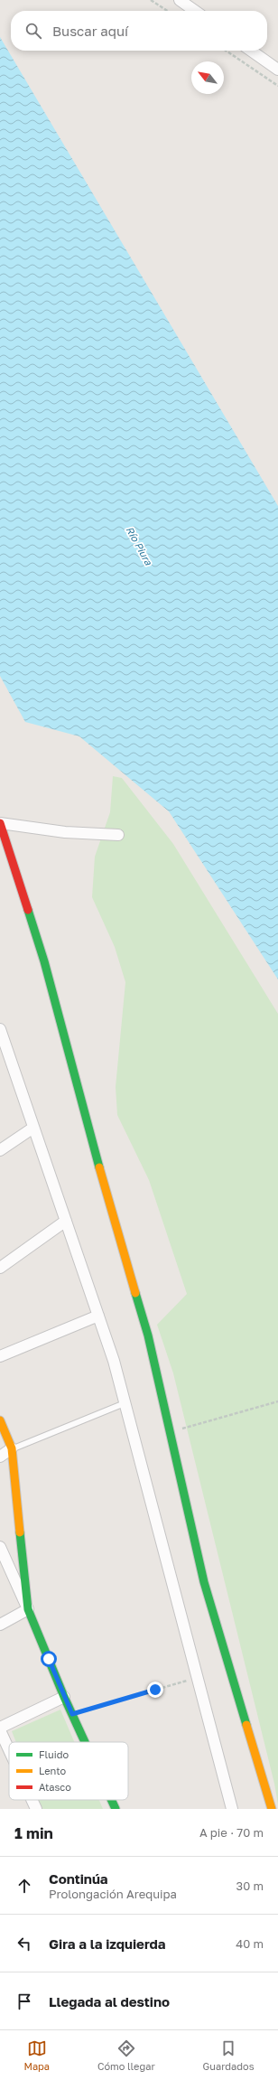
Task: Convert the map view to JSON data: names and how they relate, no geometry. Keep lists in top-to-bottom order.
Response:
{
  "water": ["Río Piura"],
  "legend": ["Fluido", "Lento", "Atasco"],
  "north": "top left",
  "page": {
    "search": "Buscar aquí",
    "heading": ["1 min", "A pie · 70 m"],
    "list": [
      ["Continúa", "Prolongación Arequipa", "30 m"],
      ["Gira a la izquierda", "40 m"],
      "Llegada al destino"
    ],
    "nav": ["Mapa", "Cómo llegar", "Guardados"]
  }
}
